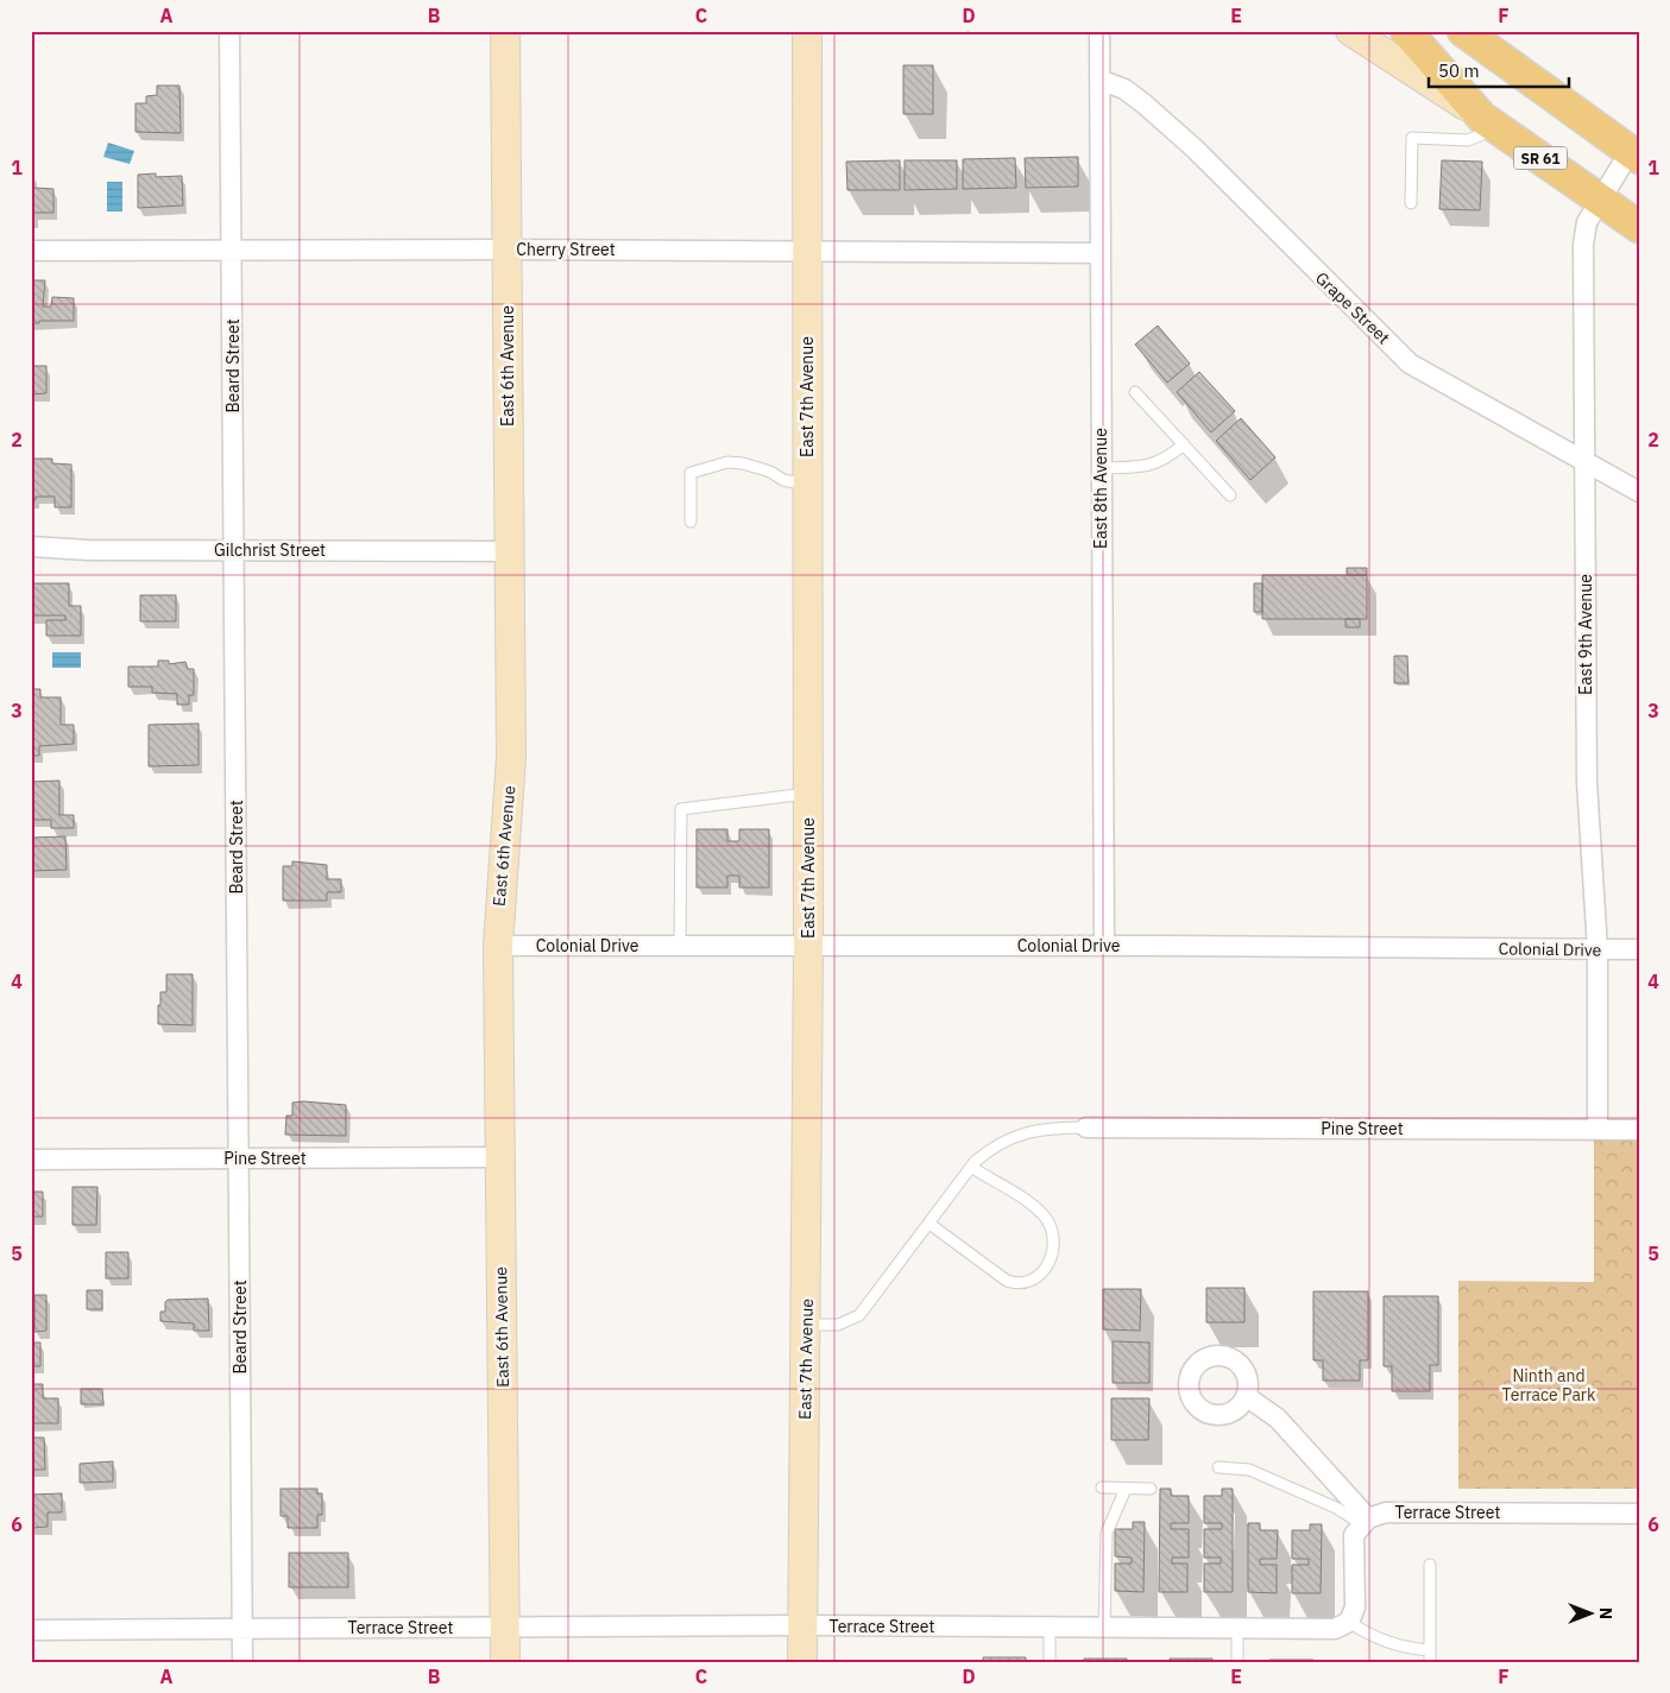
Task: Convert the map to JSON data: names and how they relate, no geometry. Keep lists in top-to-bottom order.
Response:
{
  "streets": {
    "main road": ["SR 61"],
    "street": [
      "Cherry Street",
      "Grape Street",
      "Beard Street",
      "East 6th Avenue",
      "East 7th Avenue",
      "East 8th Avenue",
      "Gilchrist Street",
      "East 9th Avenue",
      "Colonial Drive",
      "Pine Street",
      "Terrace Street"
    ]
  },
  "crossings": [
    ["SR 61", "East 9th Avenue"],
    ["Cherry Street", "Beard Street"],
    ["Cherry Street", "East 6th Avenue"],
    ["Cherry Street", "East 7th Avenue"],
    ["Cherry Street", "East 8th Avenue"],
    ["Grape Street", "East 8th Avenue"],
    ["Grape Street", "East 9th Avenue"],
    ["Beard Street", "Gilchrist Street"],
    ["Beard Street", "Pine Street"],
    ["Beard Street", "Terrace Street"],
    ["East 6th Avenue", "Gilchrist Street"],
    ["East 6th Avenue", "Colonial Drive"],
    ["East 6th Avenue", "Pine Street"],
    ["East 6th Avenue", "Terrace Street"],
    ["East 7th Avenue", "Colonial Drive"],
    ["East 7th Avenue", "Terrace Street"],
    ["East 8th Avenue", "Colonial Drive"],
    ["East 9th Avenue", "Colonial Drive"],
    ["East 9th Avenue", "Pine Street"]
  ],
  "parks": ["Ninth and Terrace Park"],
  "scale_bar": "50 m",
  "north": "right",
  "grid": {
    "columns": [
      "A",
      "B",
      "C",
      "D",
      "E",
      "F"
    ],
    "rows": [
      "1",
      "2",
      "3",
      "4",
      "5",
      "6"
    ]
  }
}
